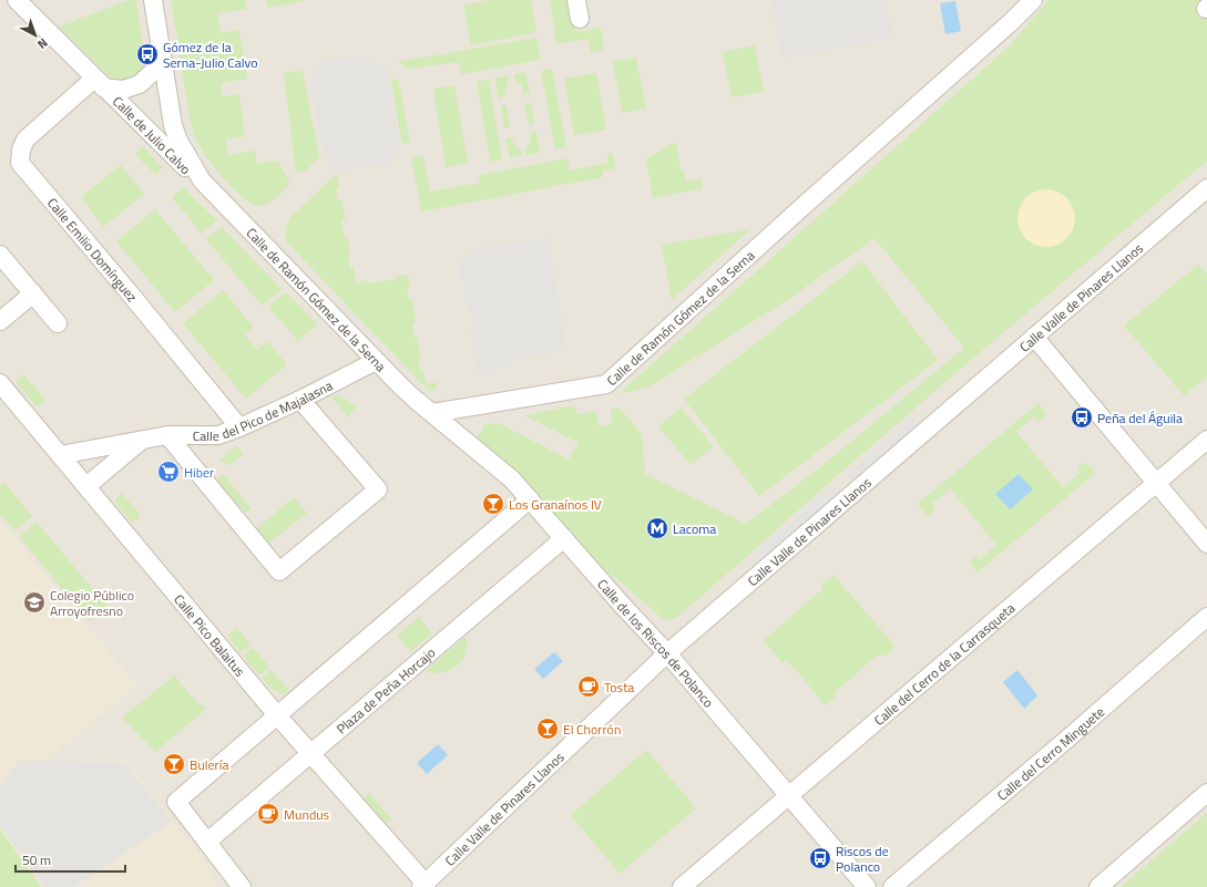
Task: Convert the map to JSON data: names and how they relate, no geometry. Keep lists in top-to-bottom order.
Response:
{
  "streets": {
    "street": [
      "Calle de Julio Calvo",
      "Calle Emilio Domínguez",
      "Calle Valle de Pinares Llanos",
      "Calle de Ramón Gómez de la Serna",
      "Calle del Pico de Majalasna",
      "Calle Pico Balaitus",
      "Calle de los Riscos de Polanco",
      "Calle del Cerro de la Carrasqueta",
      "Plaza de Peña Horcajo",
      "Calle del Cerro Minguete"
    ]
  },
  "crossings": [
    ["Calle de Julio Calvo", "Calle Emilio Domínguez"],
    ["Calle de Julio Calvo", "Calle de Ramón Gómez de la Serna"],
    ["Calle Emilio Domínguez", "Calle del Pico de Majalasna"],
    ["Calle Valle de Pinares Llanos", "Calle Pico Balaitus"],
    ["Calle Valle de Pinares Llanos", "Calle de los Riscos de Polanco"],
    ["Calle de Ramón Gómez de la Serna", "Calle del Pico de Majalasna"],
    ["Calle de Ramón Gómez de la Serna", "Calle de los Riscos de Polanco"],
    ["Calle del Pico de Majalasna", "Calle Pico Balaitus"],
    ["Calle Pico Balaitus", "Plaza de Peña Horcajo"],
    ["Calle de los Riscos de Polanco", "Calle del Cerro de la Carrasqueta"],
    ["Calle de los Riscos de Polanco", "Plaza de Peña Horcajo"]
  ],
  "places": {
    "bus stop": ["Gómez de la Serna-Julio Calvo", "Peña del Águila", "Riscos de Polanco"],
    "supermarket": ["Hiber"],
    "bar": ["Los Granaínos IV", "El Chorrón", "Bulería"],
    "metro station": ["Lacoma"],
    "school or university": ["Colegio Público Arroyofresno"],
    "cafe": ["Tosta", "Mundus"]
  },
  "scale_bar": "50 m",
  "north": "bottom right"
}
